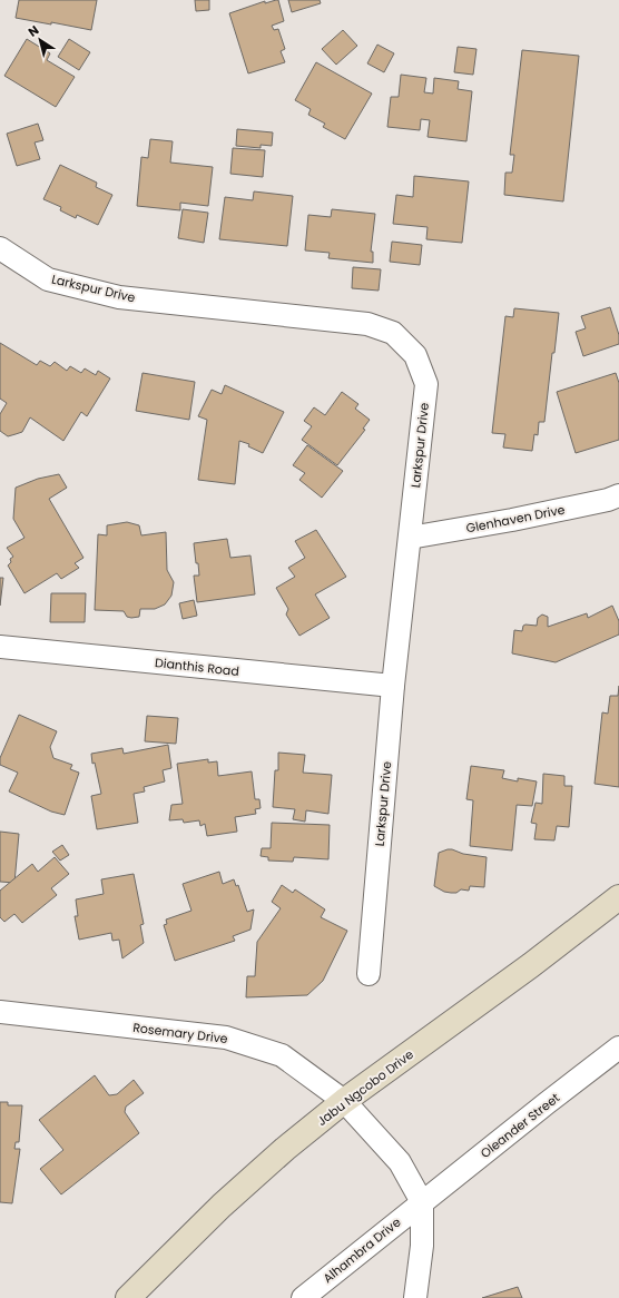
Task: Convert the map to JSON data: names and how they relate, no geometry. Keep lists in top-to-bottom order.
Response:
{
  "streets": {
    "main road": ["Jabu Ngcobo Drive"],
    "street": [
      "Larkspur Drive",
      "Glenhaven Drive",
      "Dianthis Road",
      "Rosemary Drive",
      "Oleander Street",
      "Alhambra Drive"
    ]
  },
  "crossings": [
    ["Larkspur Drive", "Glenhaven Drive"],
    ["Larkspur Drive", "Dianthis Road"],
    ["Rosemary Drive", "Jabu Ngcobo Drive"],
    ["Rosemary Drive", "Oleander Street"],
    ["Rosemary Drive", "Alhambra Drive"],
    ["Oleander Street", "Alhambra Drive"]
  ],
  "north": "top left"
}
